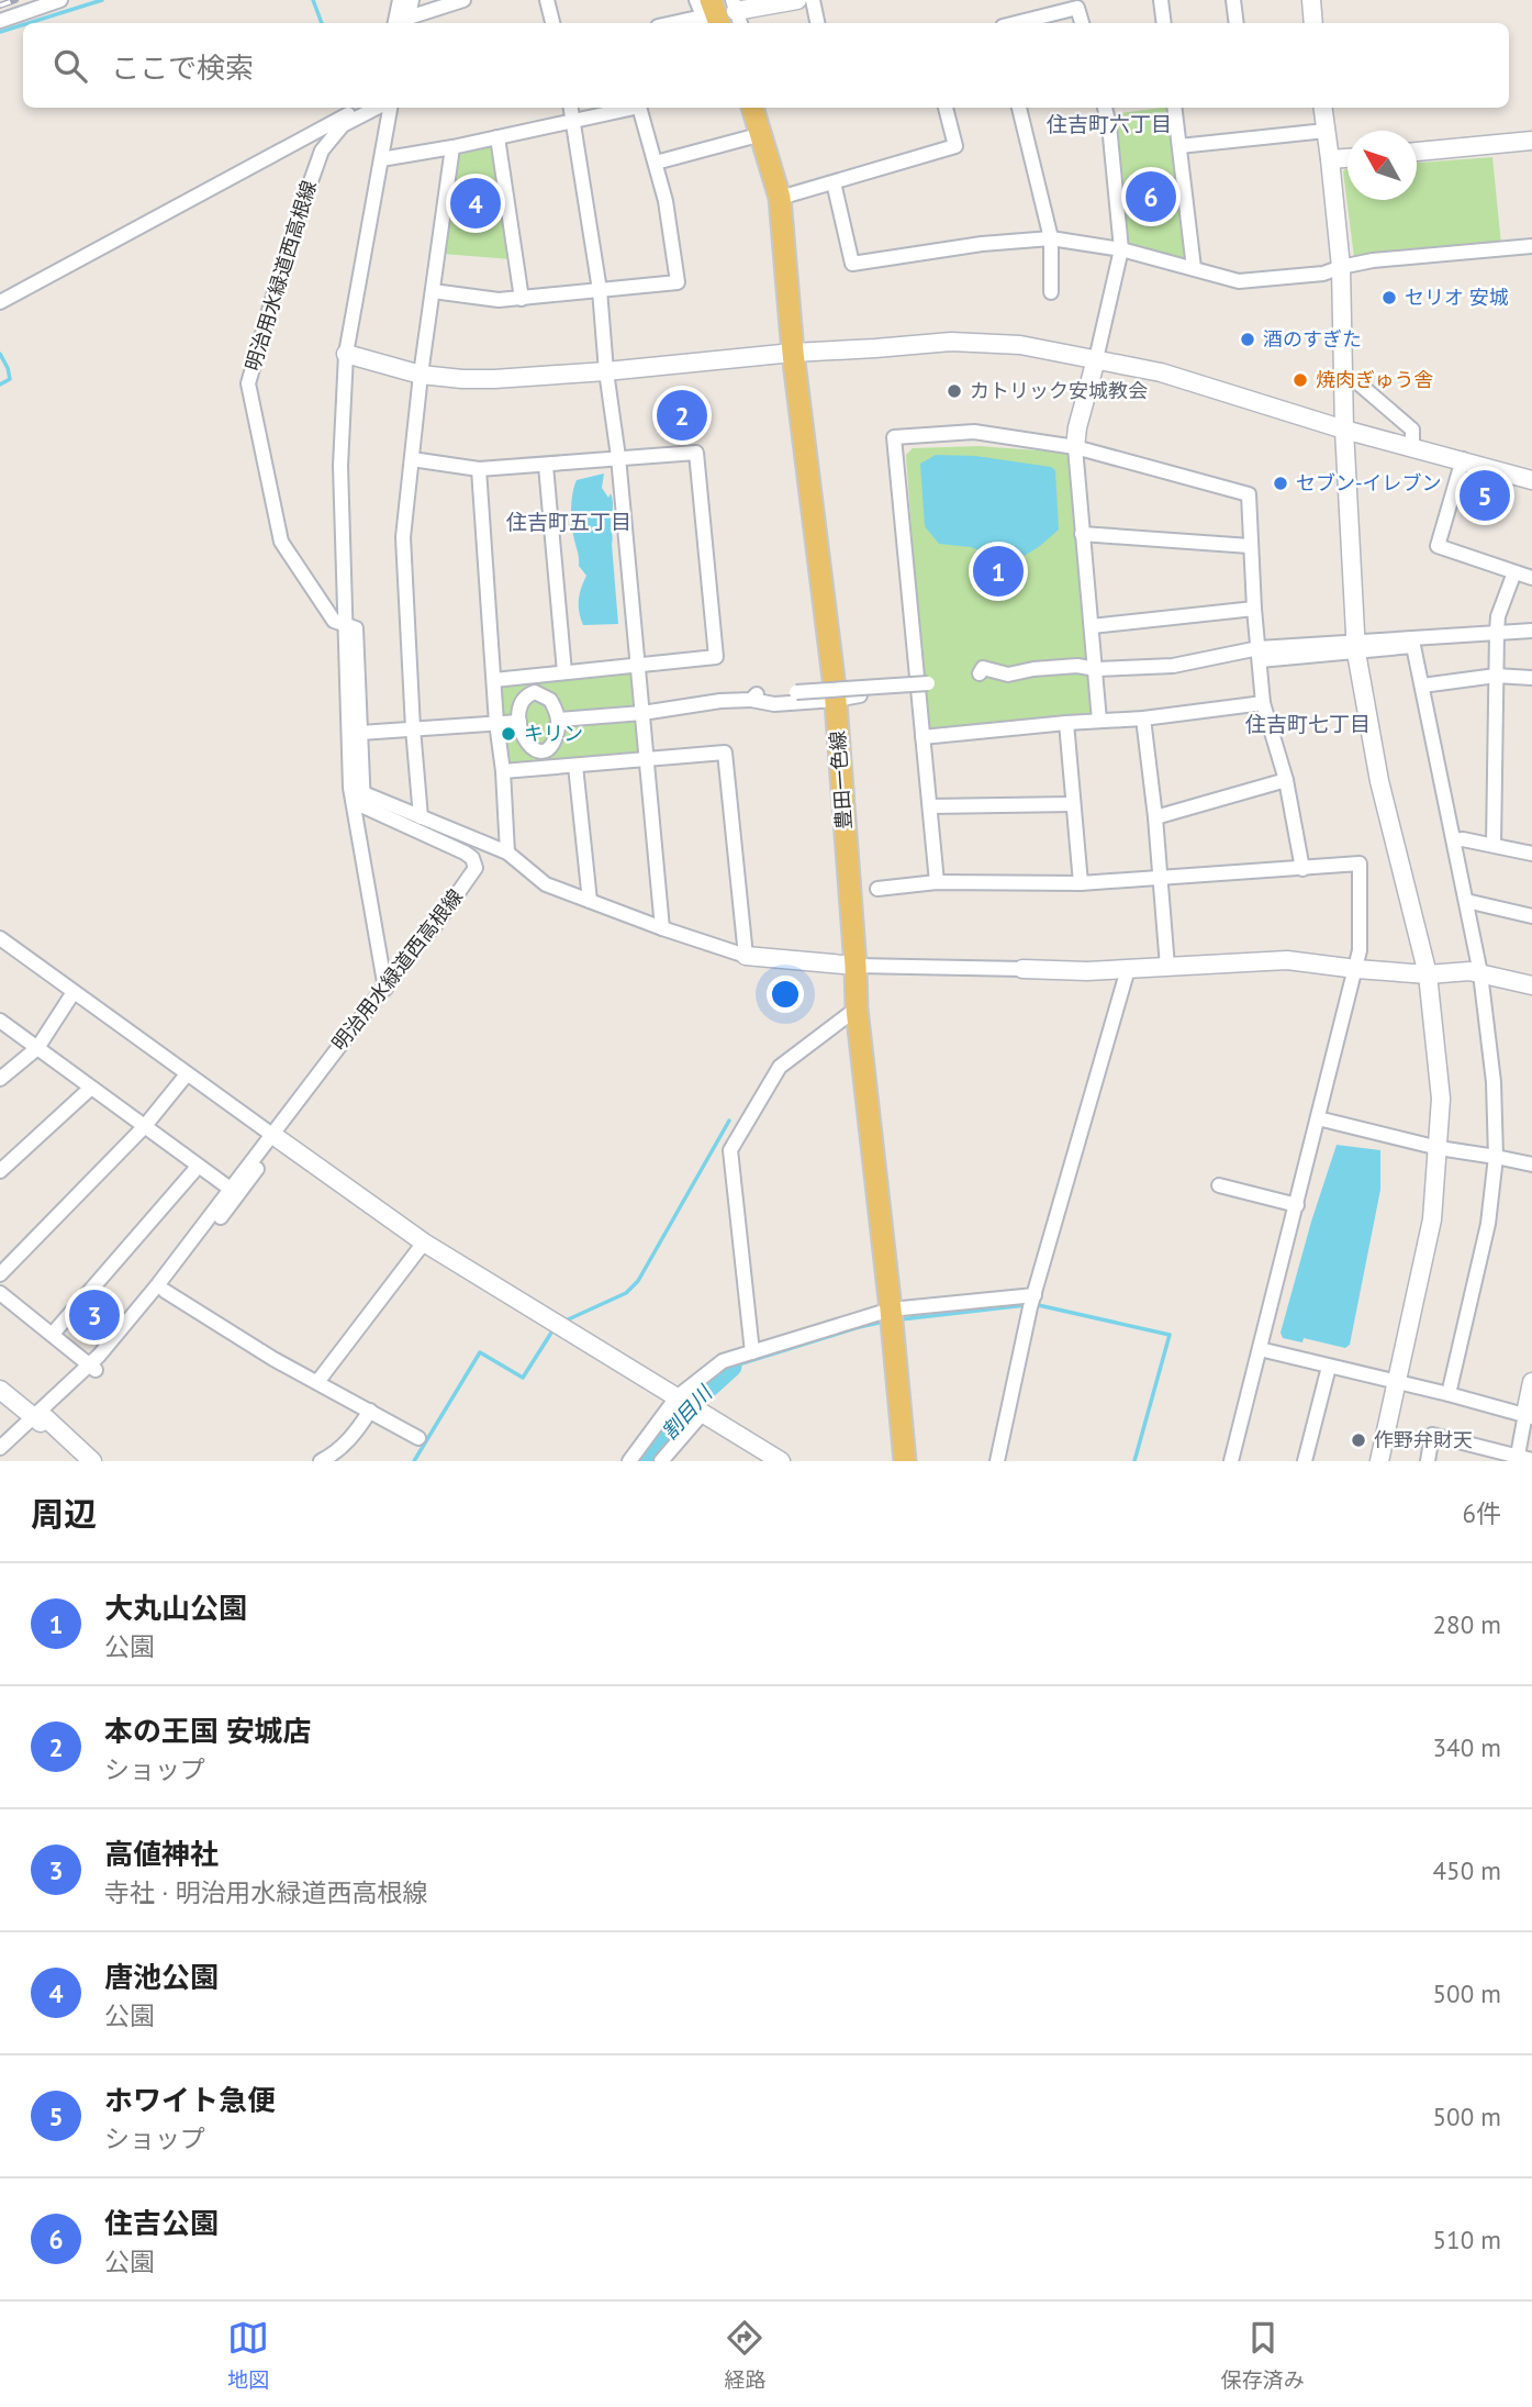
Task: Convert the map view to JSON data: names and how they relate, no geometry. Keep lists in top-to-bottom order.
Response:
{
  "streets": {
    "main road": ["豊田一色線"],
    "street": ["明治用水緑道西高根線"]
  },
  "districts": ["住吉町六丁目", "住吉町五丁目", "住吉町七丁目"],
  "water": ["割目川"],
  "places": [
    "セリオ 安城",
    "酒のすぎた",
    "焼肉ぎゅう舎",
    "カトリック安城教会",
    "セブン-イレブン",
    "キリン",
    "作野弁財天"
  ],
  "north": "top left",
  "page": {
    "search": "ここで検索",
    "pins": [
      "6",
      "4",
      "2",
      "5",
      "1",
      "3"
    ],
    "heading": ["周辺", "6件"],
    "list": [
      {
        "mark": "1",
        "name": "大丸山公園",
        "note": "公園",
        "value": "280 m"
      },
      {
        "mark": "2",
        "name": "本の王国 安城店",
        "note": "ショップ",
        "value": "340 m"
      },
      {
        "mark": "3",
        "name": "高値神社",
        "note": "寺社 · 明治用水緑道西高根線",
        "value": "450 m"
      },
      {
        "mark": "4",
        "name": "唐池公園",
        "note": "公園",
        "value": "500 m"
      },
      {
        "mark": "5",
        "name": "ホワイト急便",
        "note": "ショップ",
        "value": "500 m"
      },
      {
        "mark": "6",
        "name": "住吉公園",
        "note": "公園",
        "value": "510 m"
      }
    ],
    "nav": ["地図", "経路", "保存済み"]
  }
}
